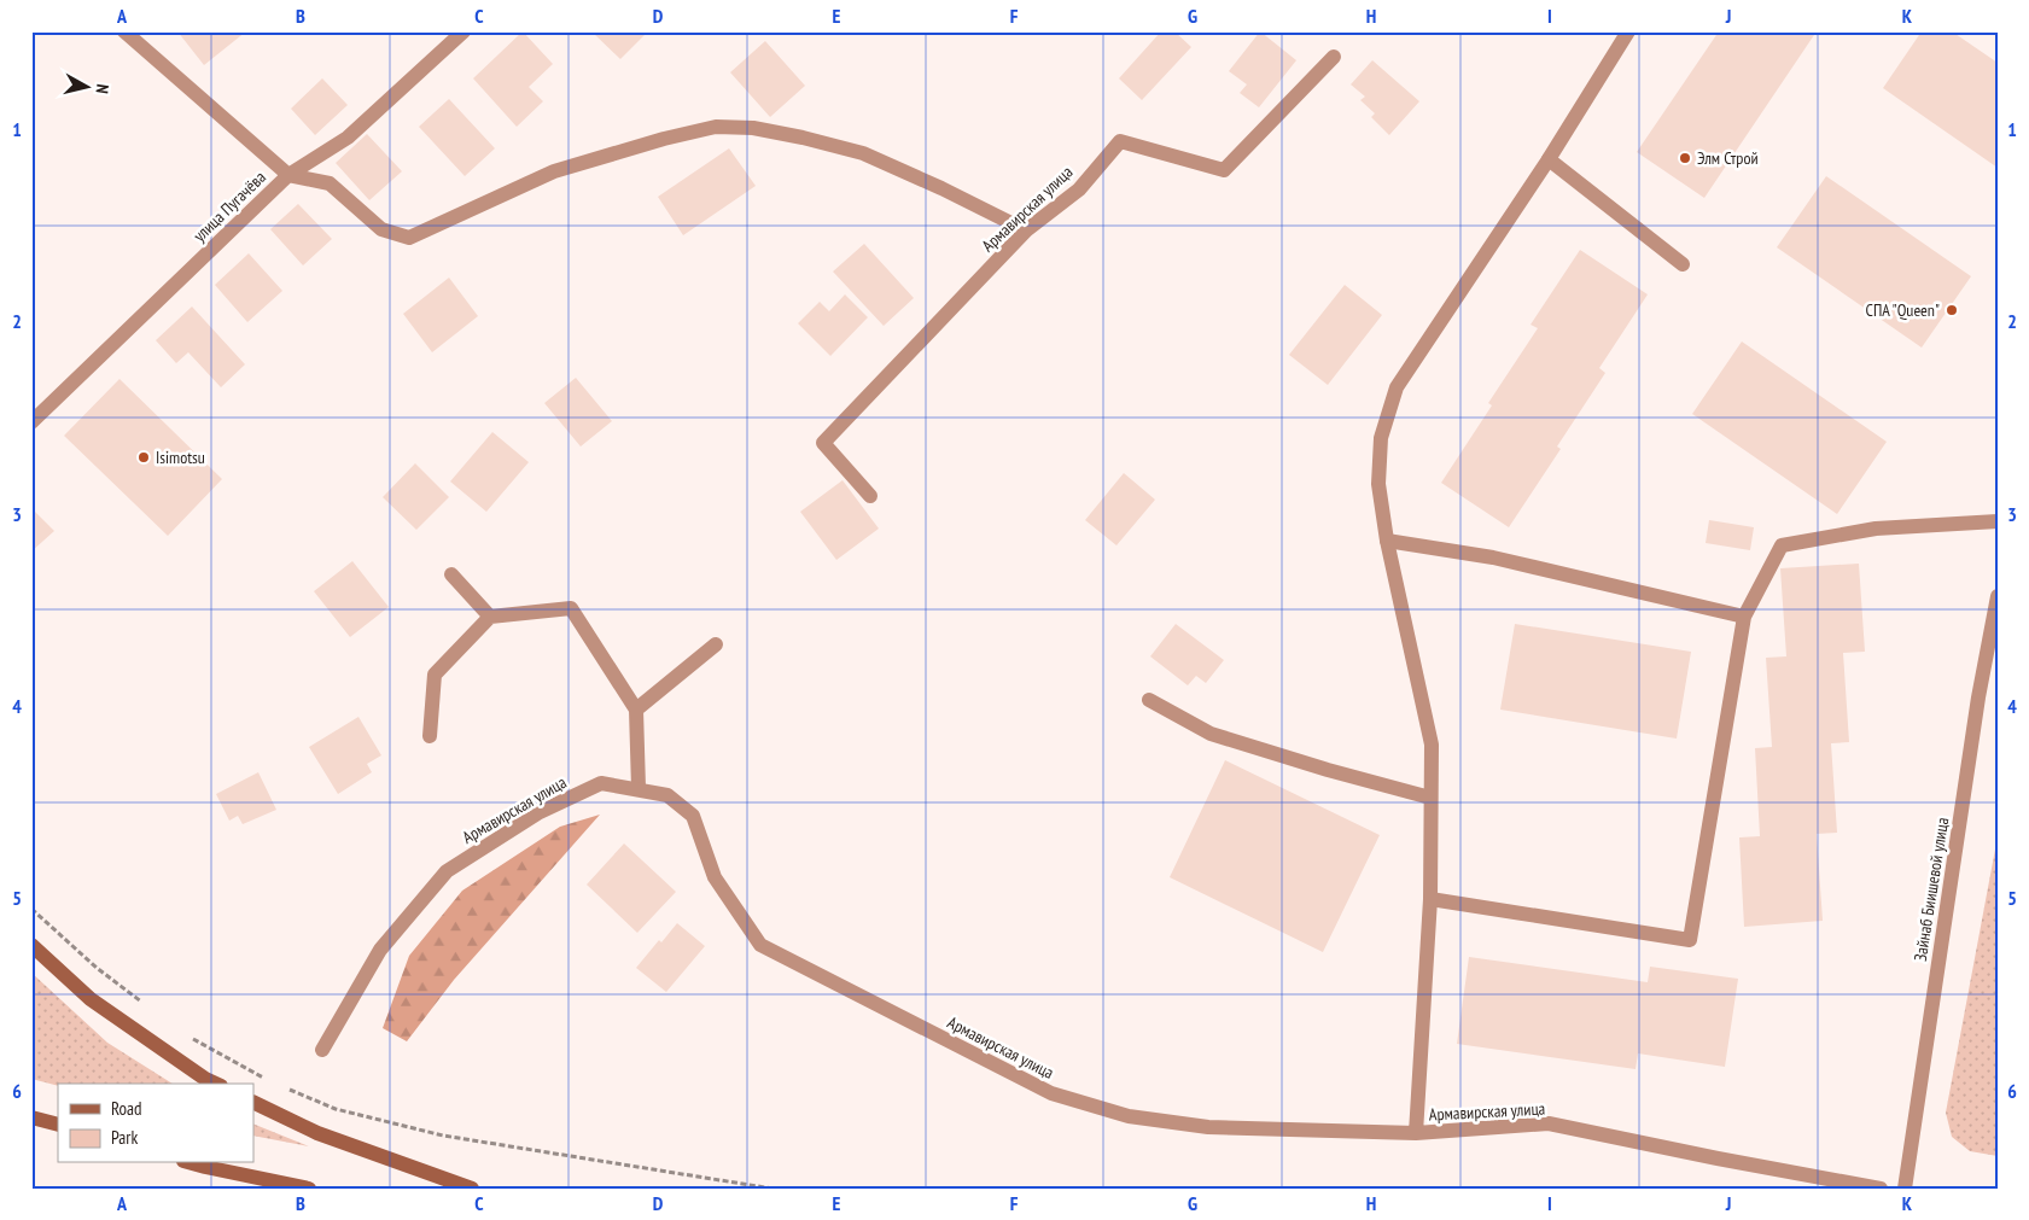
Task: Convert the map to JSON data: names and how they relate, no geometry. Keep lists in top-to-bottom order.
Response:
{
  "streets": {
    "street": ["улица Пугачёва", "Армавирская улица", "Зайнаб Биишевой улица"]
  },
  "places": ["Элм Строй", "СПА \"Queen\"", "Isimotsu"],
  "legend": ["Road", "Park"],
  "north": "right",
  "grid": {
    "columns": [
      "A",
      "B",
      "C",
      "D",
      "E",
      "F",
      "G",
      "H",
      "I",
      "J",
      "K"
    ],
    "rows": [
      "1",
      "2",
      "3",
      "4",
      "5",
      "6"
    ]
  }
}
